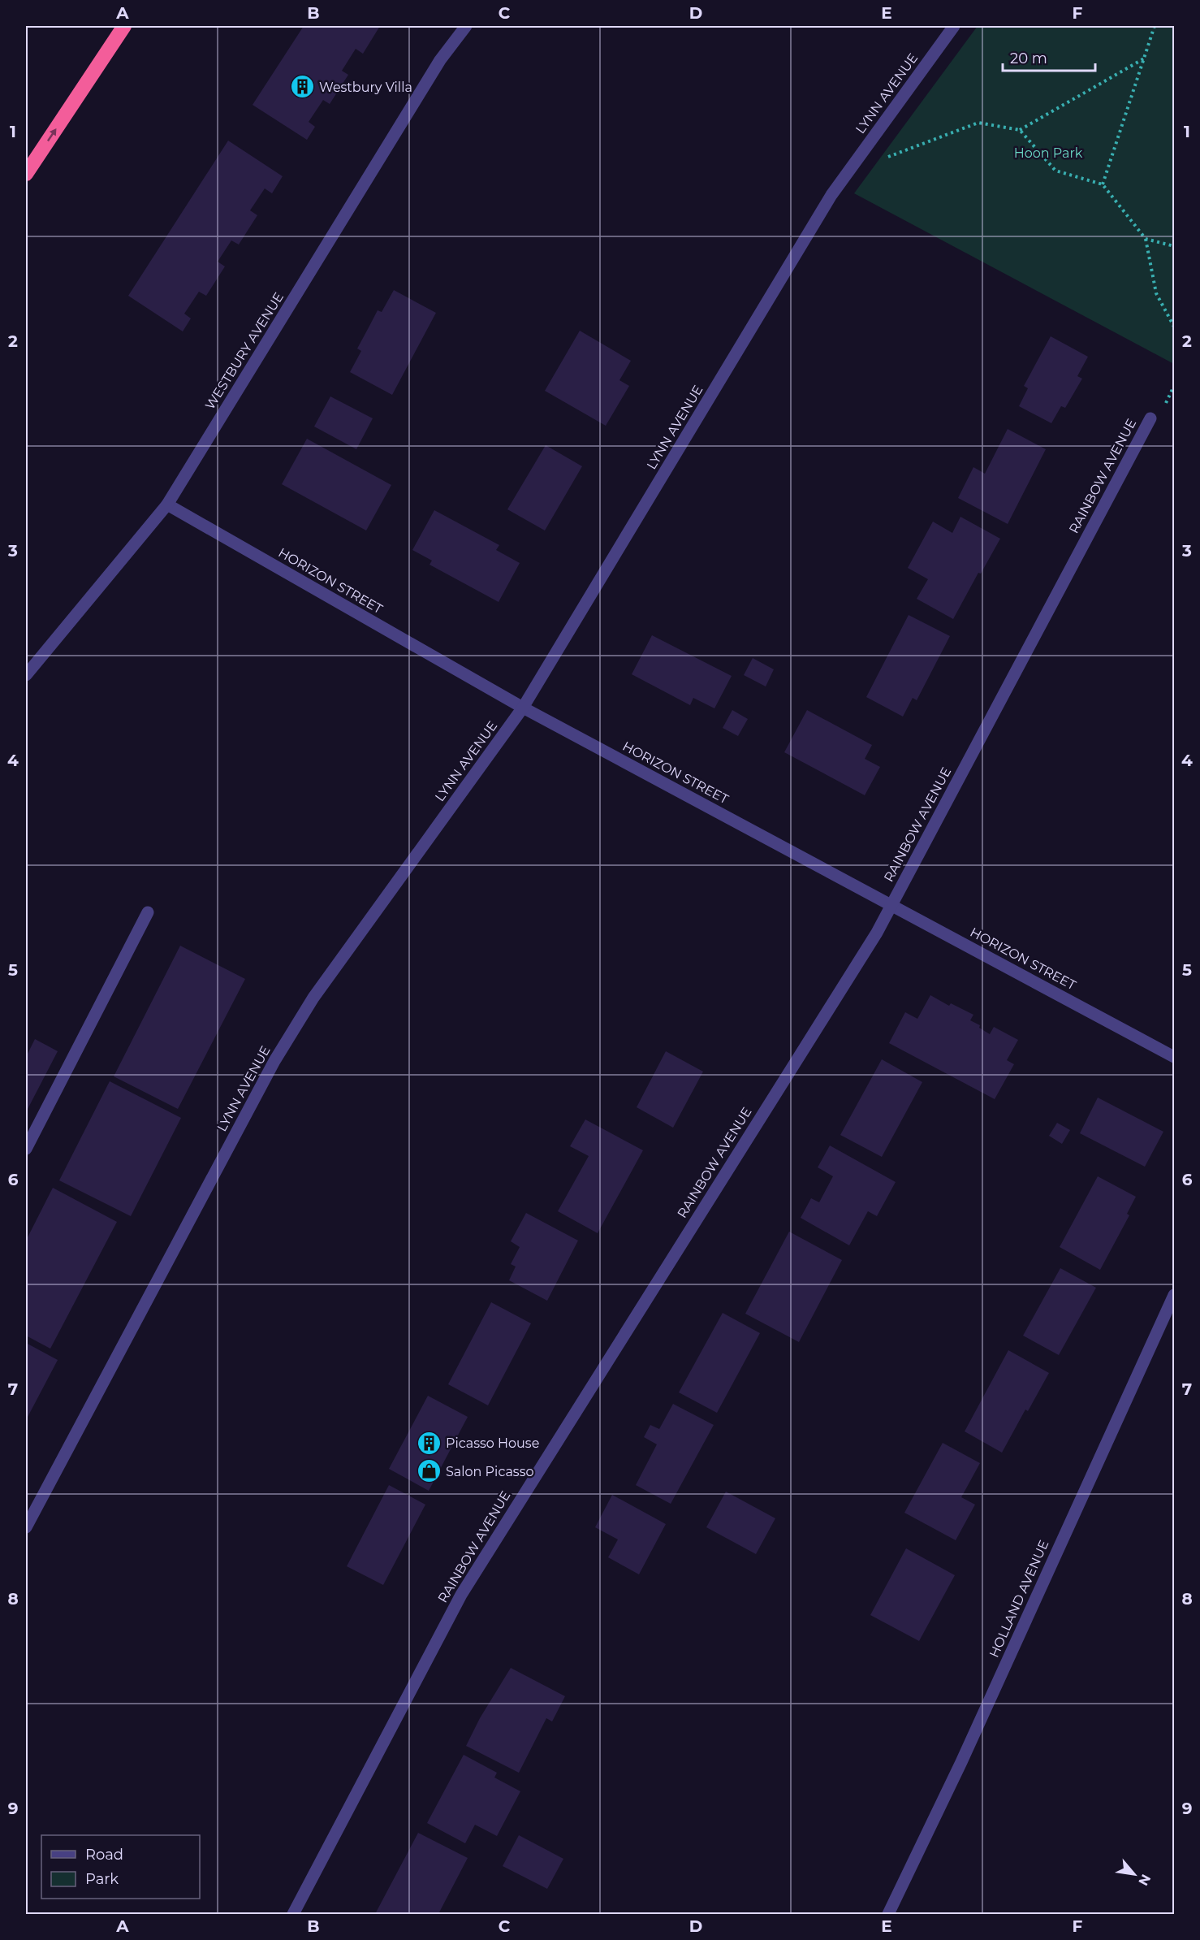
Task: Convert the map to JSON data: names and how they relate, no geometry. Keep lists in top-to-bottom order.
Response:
{
  "streets": {
    "street": [
      "LYNN AVENUE",
      "WESTBURY AVENUE",
      "RAINBOW AVENUE",
      "HORIZON STREET",
      "HOLLAND AVENUE"
    ]
  },
  "crossings": [
    ["LYNN AVENUE", "HORIZON STREET"],
    ["WESTBURY AVENUE", "HORIZON STREET"],
    ["RAINBOW AVENUE", "HORIZON STREET"]
  ],
  "parks": ["Hoon Park"],
  "places": {
    "building": ["Westbury Villa", "Picasso House"],
    "shop": ["Salon Picasso"]
  },
  "legend": ["Road", "Park"],
  "scale_bar": "20 m",
  "north": "bottom right",
  "grid": {
    "columns": [
      "A",
      "B",
      "C",
      "D",
      "E",
      "F"
    ],
    "rows": [
      "1",
      "2",
      "3",
      "4",
      "5",
      "6",
      "7",
      "8",
      "9"
    ]
  }
}
